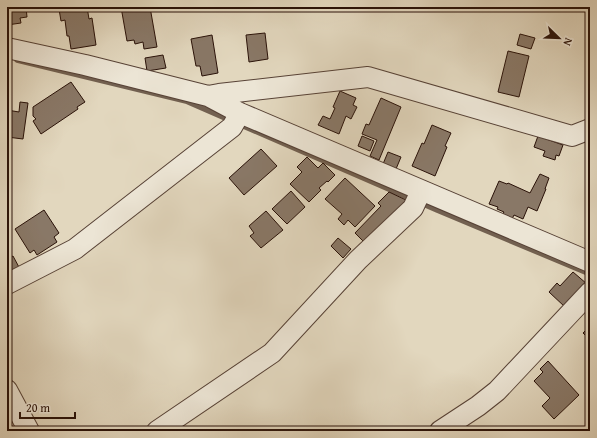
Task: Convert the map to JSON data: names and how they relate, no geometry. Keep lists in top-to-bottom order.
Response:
{
  "scale_bar": "20 m",
  "north": "bottom right"
}
